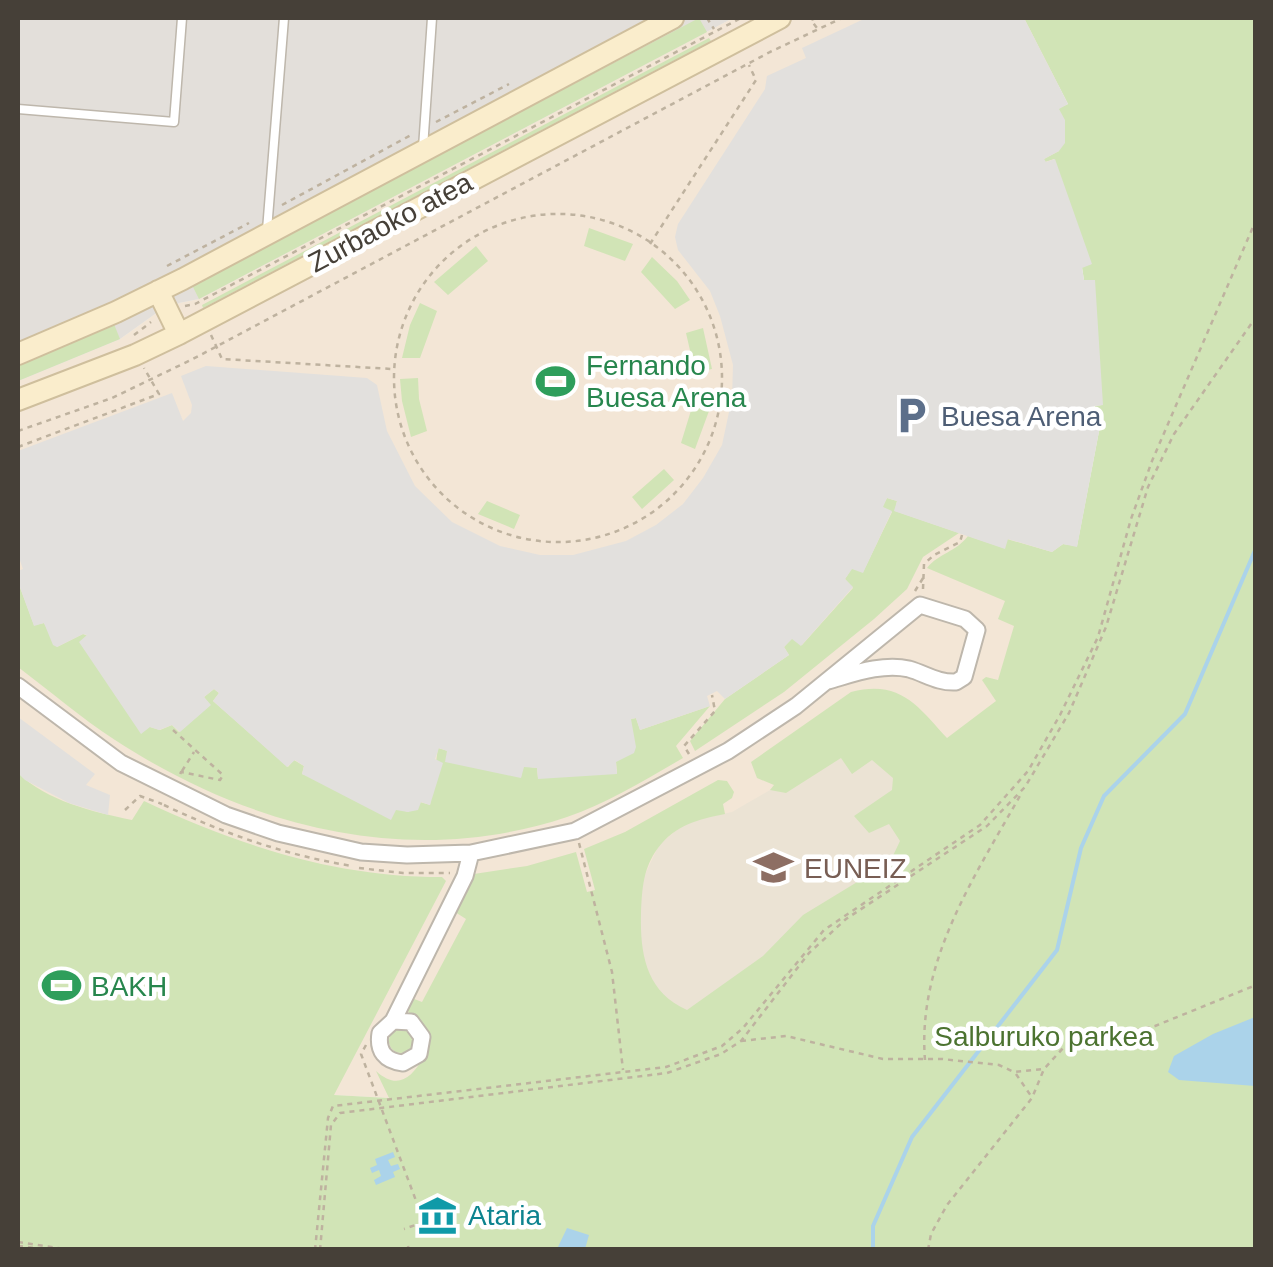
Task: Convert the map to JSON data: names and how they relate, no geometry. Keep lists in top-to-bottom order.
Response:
{
  "streets": {
    "street": ["Zurbaoko atea"]
  },
  "parks": ["Salburuko parkea"],
  "places": {
    "sports": ["Fernando Buesa Arena", "BAKH"],
    "parking": ["Buesa Arena"],
    "school or university": ["EUNEIZ"],
    "museum": ["Ataria"]
  }
}
